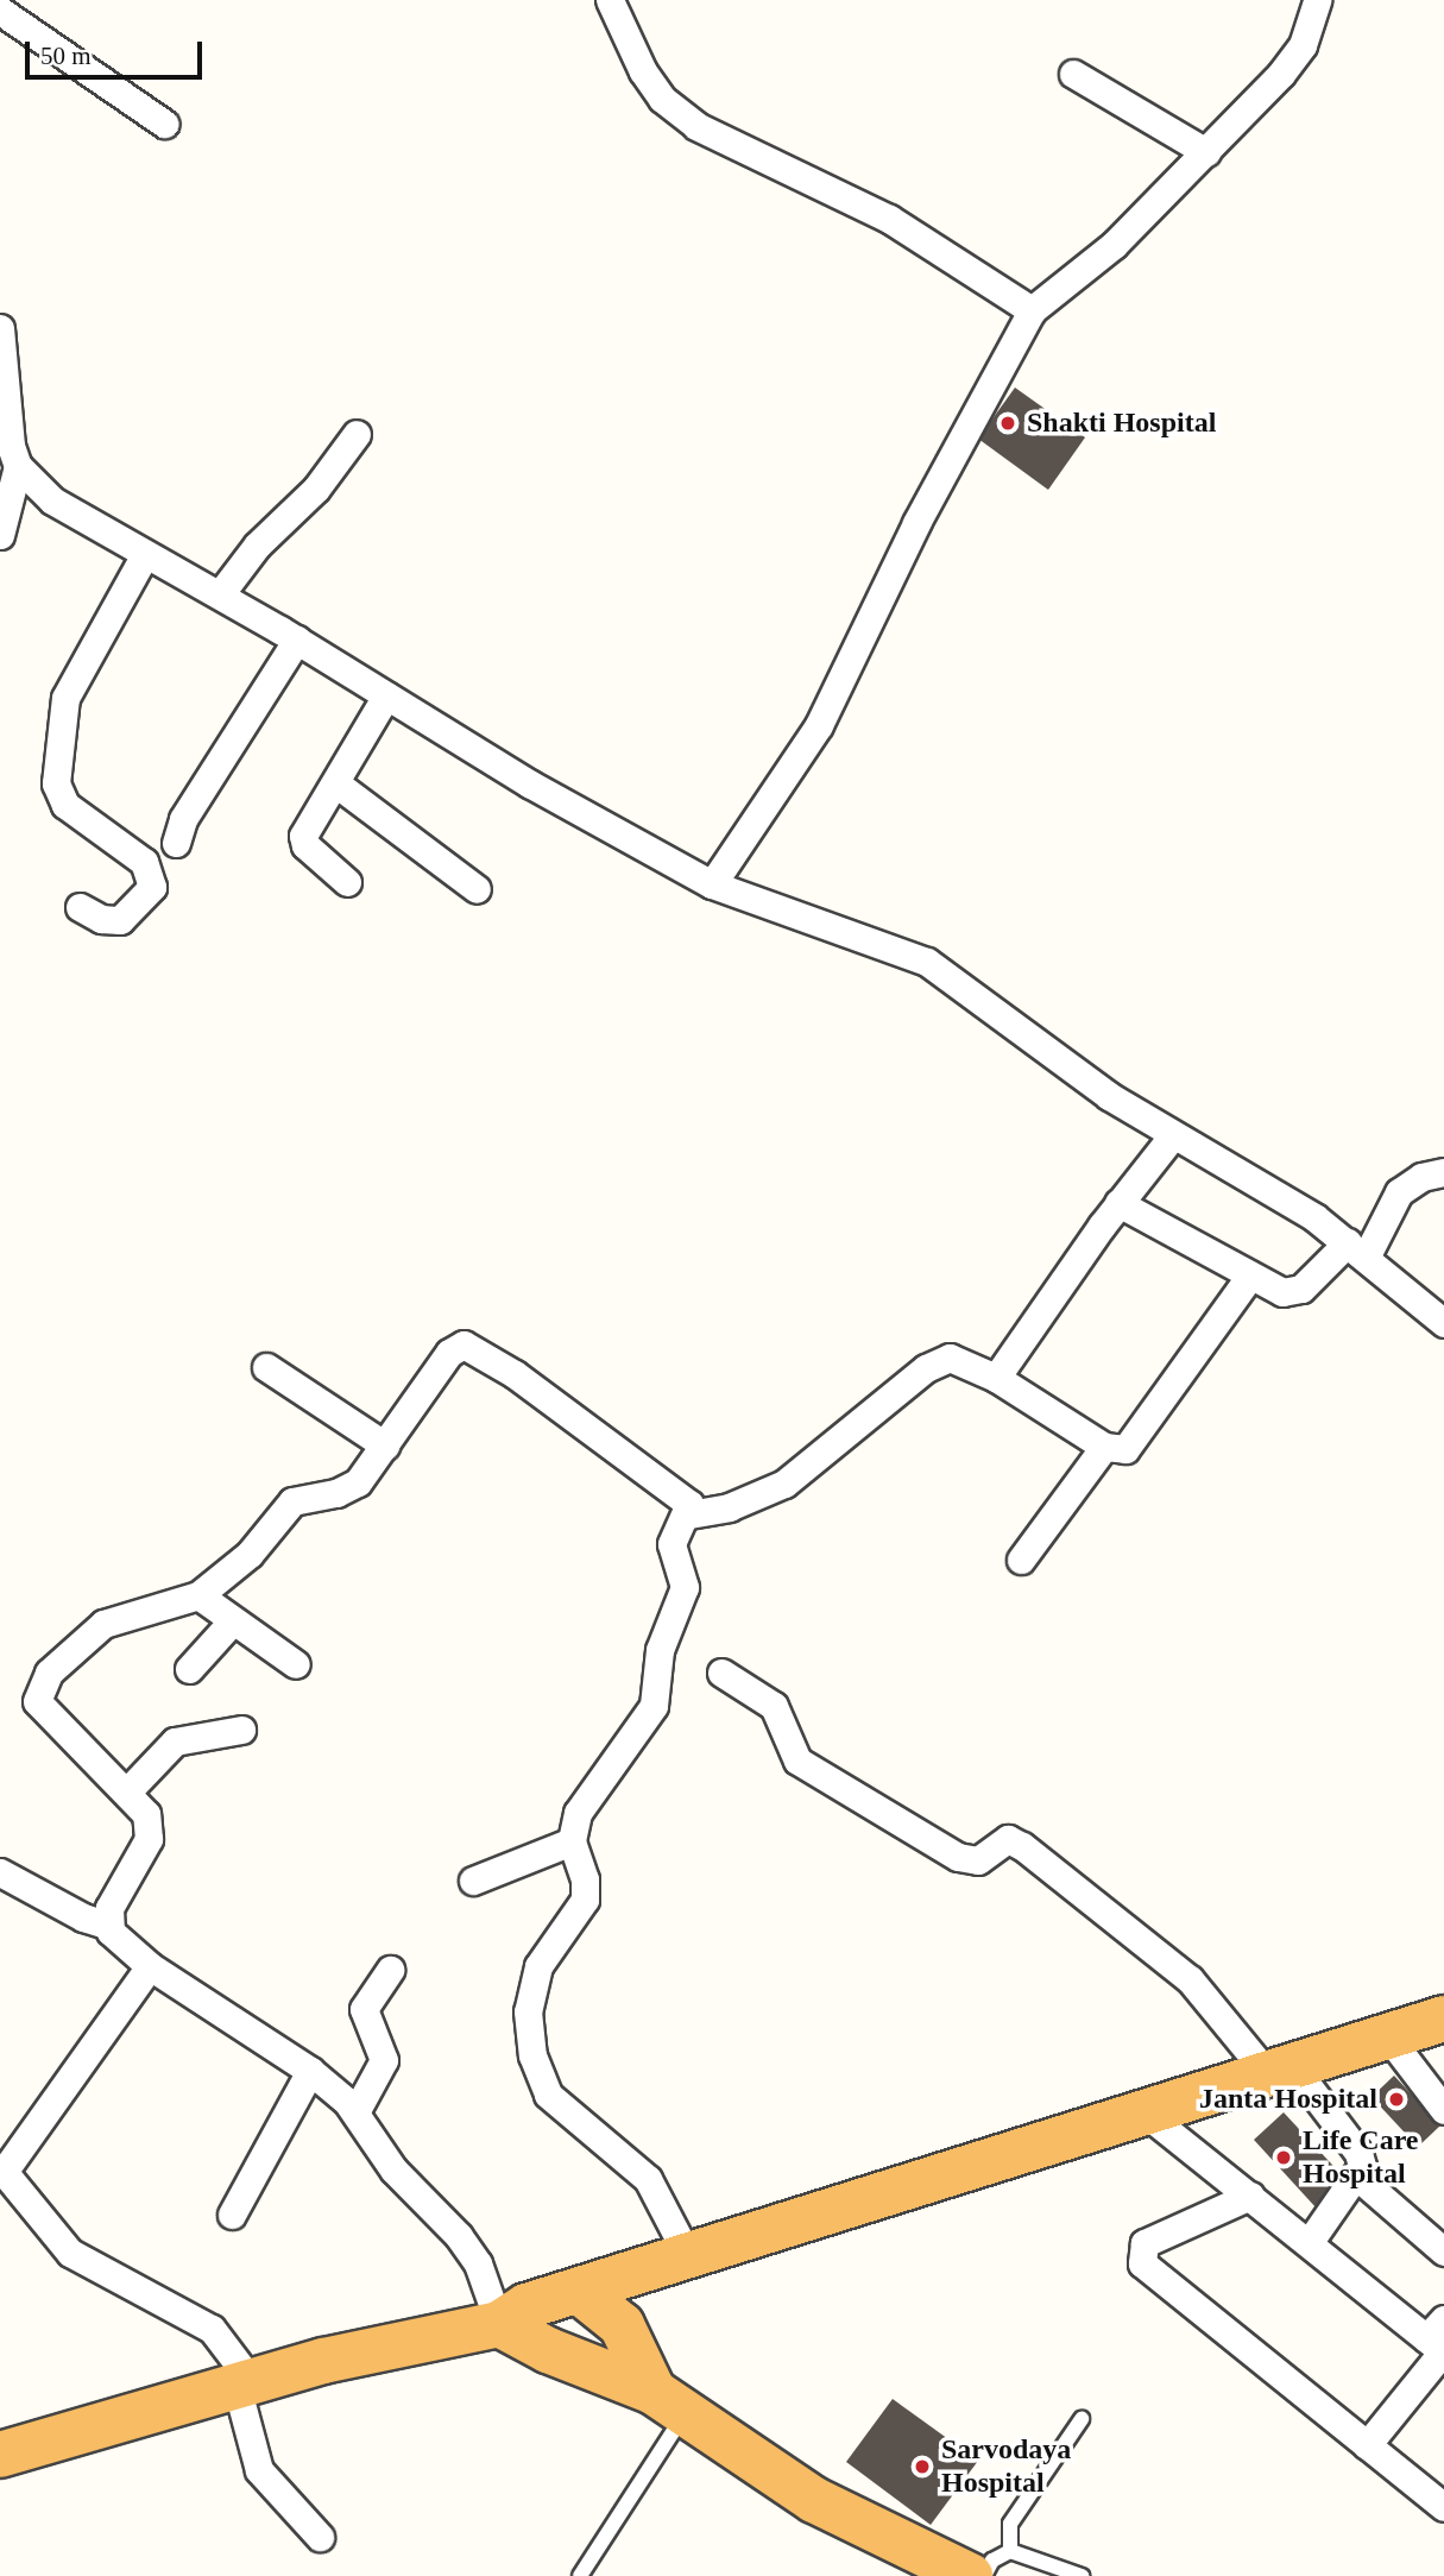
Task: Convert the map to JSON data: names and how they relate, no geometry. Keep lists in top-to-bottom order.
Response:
{
  "places": [
    "Shakti Hospital",
    "Janta Hospital",
    "Life Care Hospital",
    "Sarvodaya Hospital"
  ],
  "scale_bar": "50 m"
}
